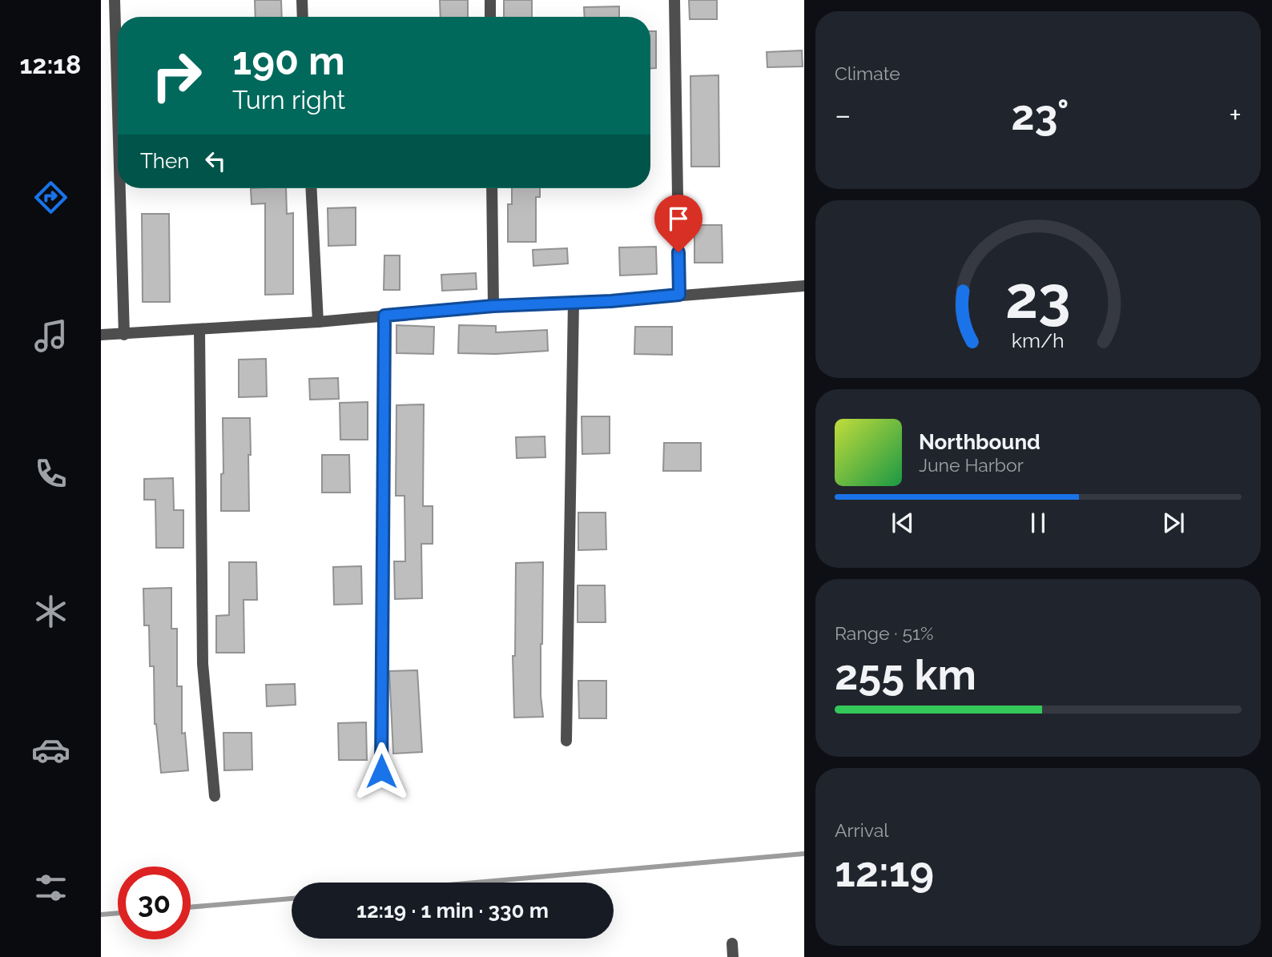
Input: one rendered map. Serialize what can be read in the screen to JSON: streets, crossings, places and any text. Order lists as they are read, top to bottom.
{
  "page": {
    "tabs": "12:18",
    "tile": [
      "Climate",
      ["Range · 51%", "255 km"],
      ["Arrival", "12:19"]
    ],
    "turn": ["190 m", "Turn right"],
    "heat": ["−", "23°", "+"],
    "then": "Then",
    "song": ["Northbound", "June Harbor"],
    "limit": "30",
    "trip": "12:19 · 1 min · 330 m",
    "gauge": ["23", "km/h"]
  }
}
